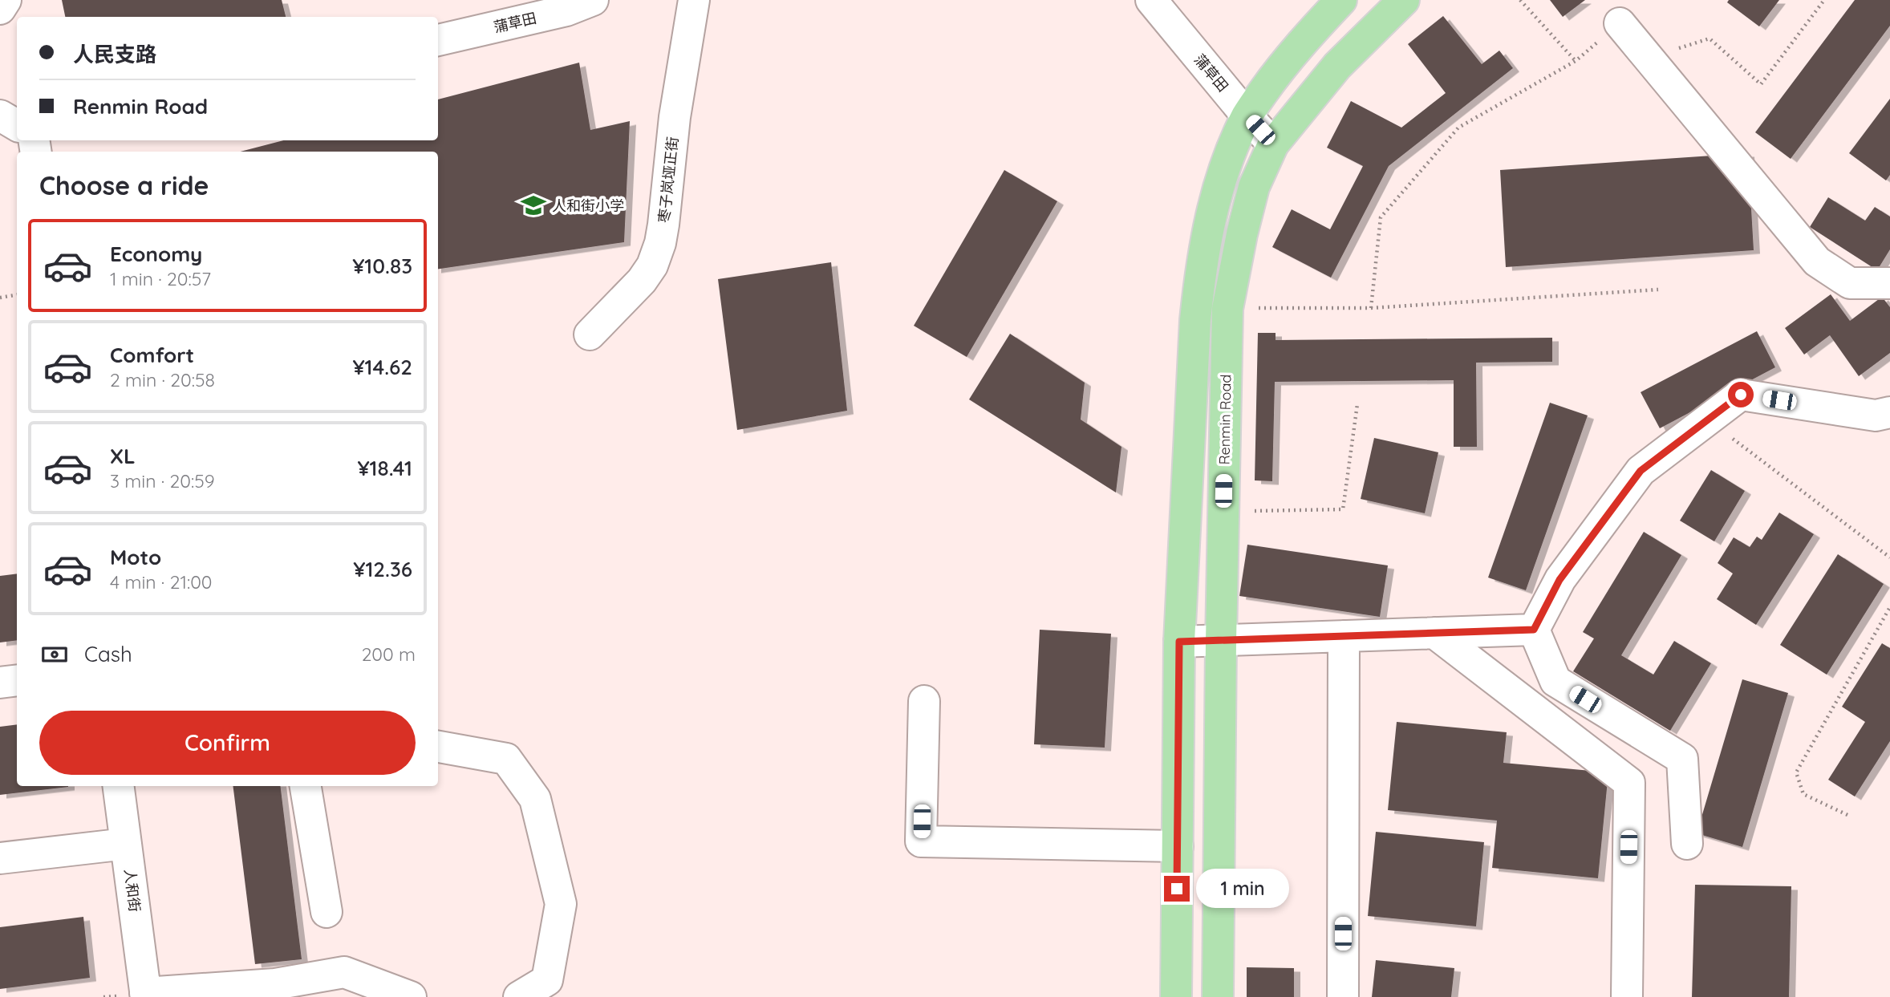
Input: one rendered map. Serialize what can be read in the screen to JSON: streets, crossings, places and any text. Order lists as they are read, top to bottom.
{
  "streets": {
    "main road": ["Renmin Road"],
    "street": ["蒲草田", "枣子岚垭正街", "人和街"]
  },
  "crossings": [
    ["蒲草田", "Renmin Road"]
  ],
  "places": {
    "school or university": ["人和街小学"]
  },
  "page": {
    "banner": ["人民支路", "Renmin Road"],
    "heading": "Choose a ride",
    "list": [
      {
        "name": "Economy",
        "note": "1 min · 20:57",
        "value": "¥10.83"
      },
      {
        "name": "Comfort",
        "note": "2 min · 20:58",
        "value": "¥14.62"
      },
      {
        "name": "XL",
        "note": "3 min · 20:59",
        "value": "¥18.41"
      },
      {
        "name": "Moto",
        "note": "4 min · 21:00",
        "value": "¥12.36"
      }
    ],
    "pay": ["Cash", "200 m"],
    "buttons": "Confirm",
    "bubble": "1 min"
  }
}
